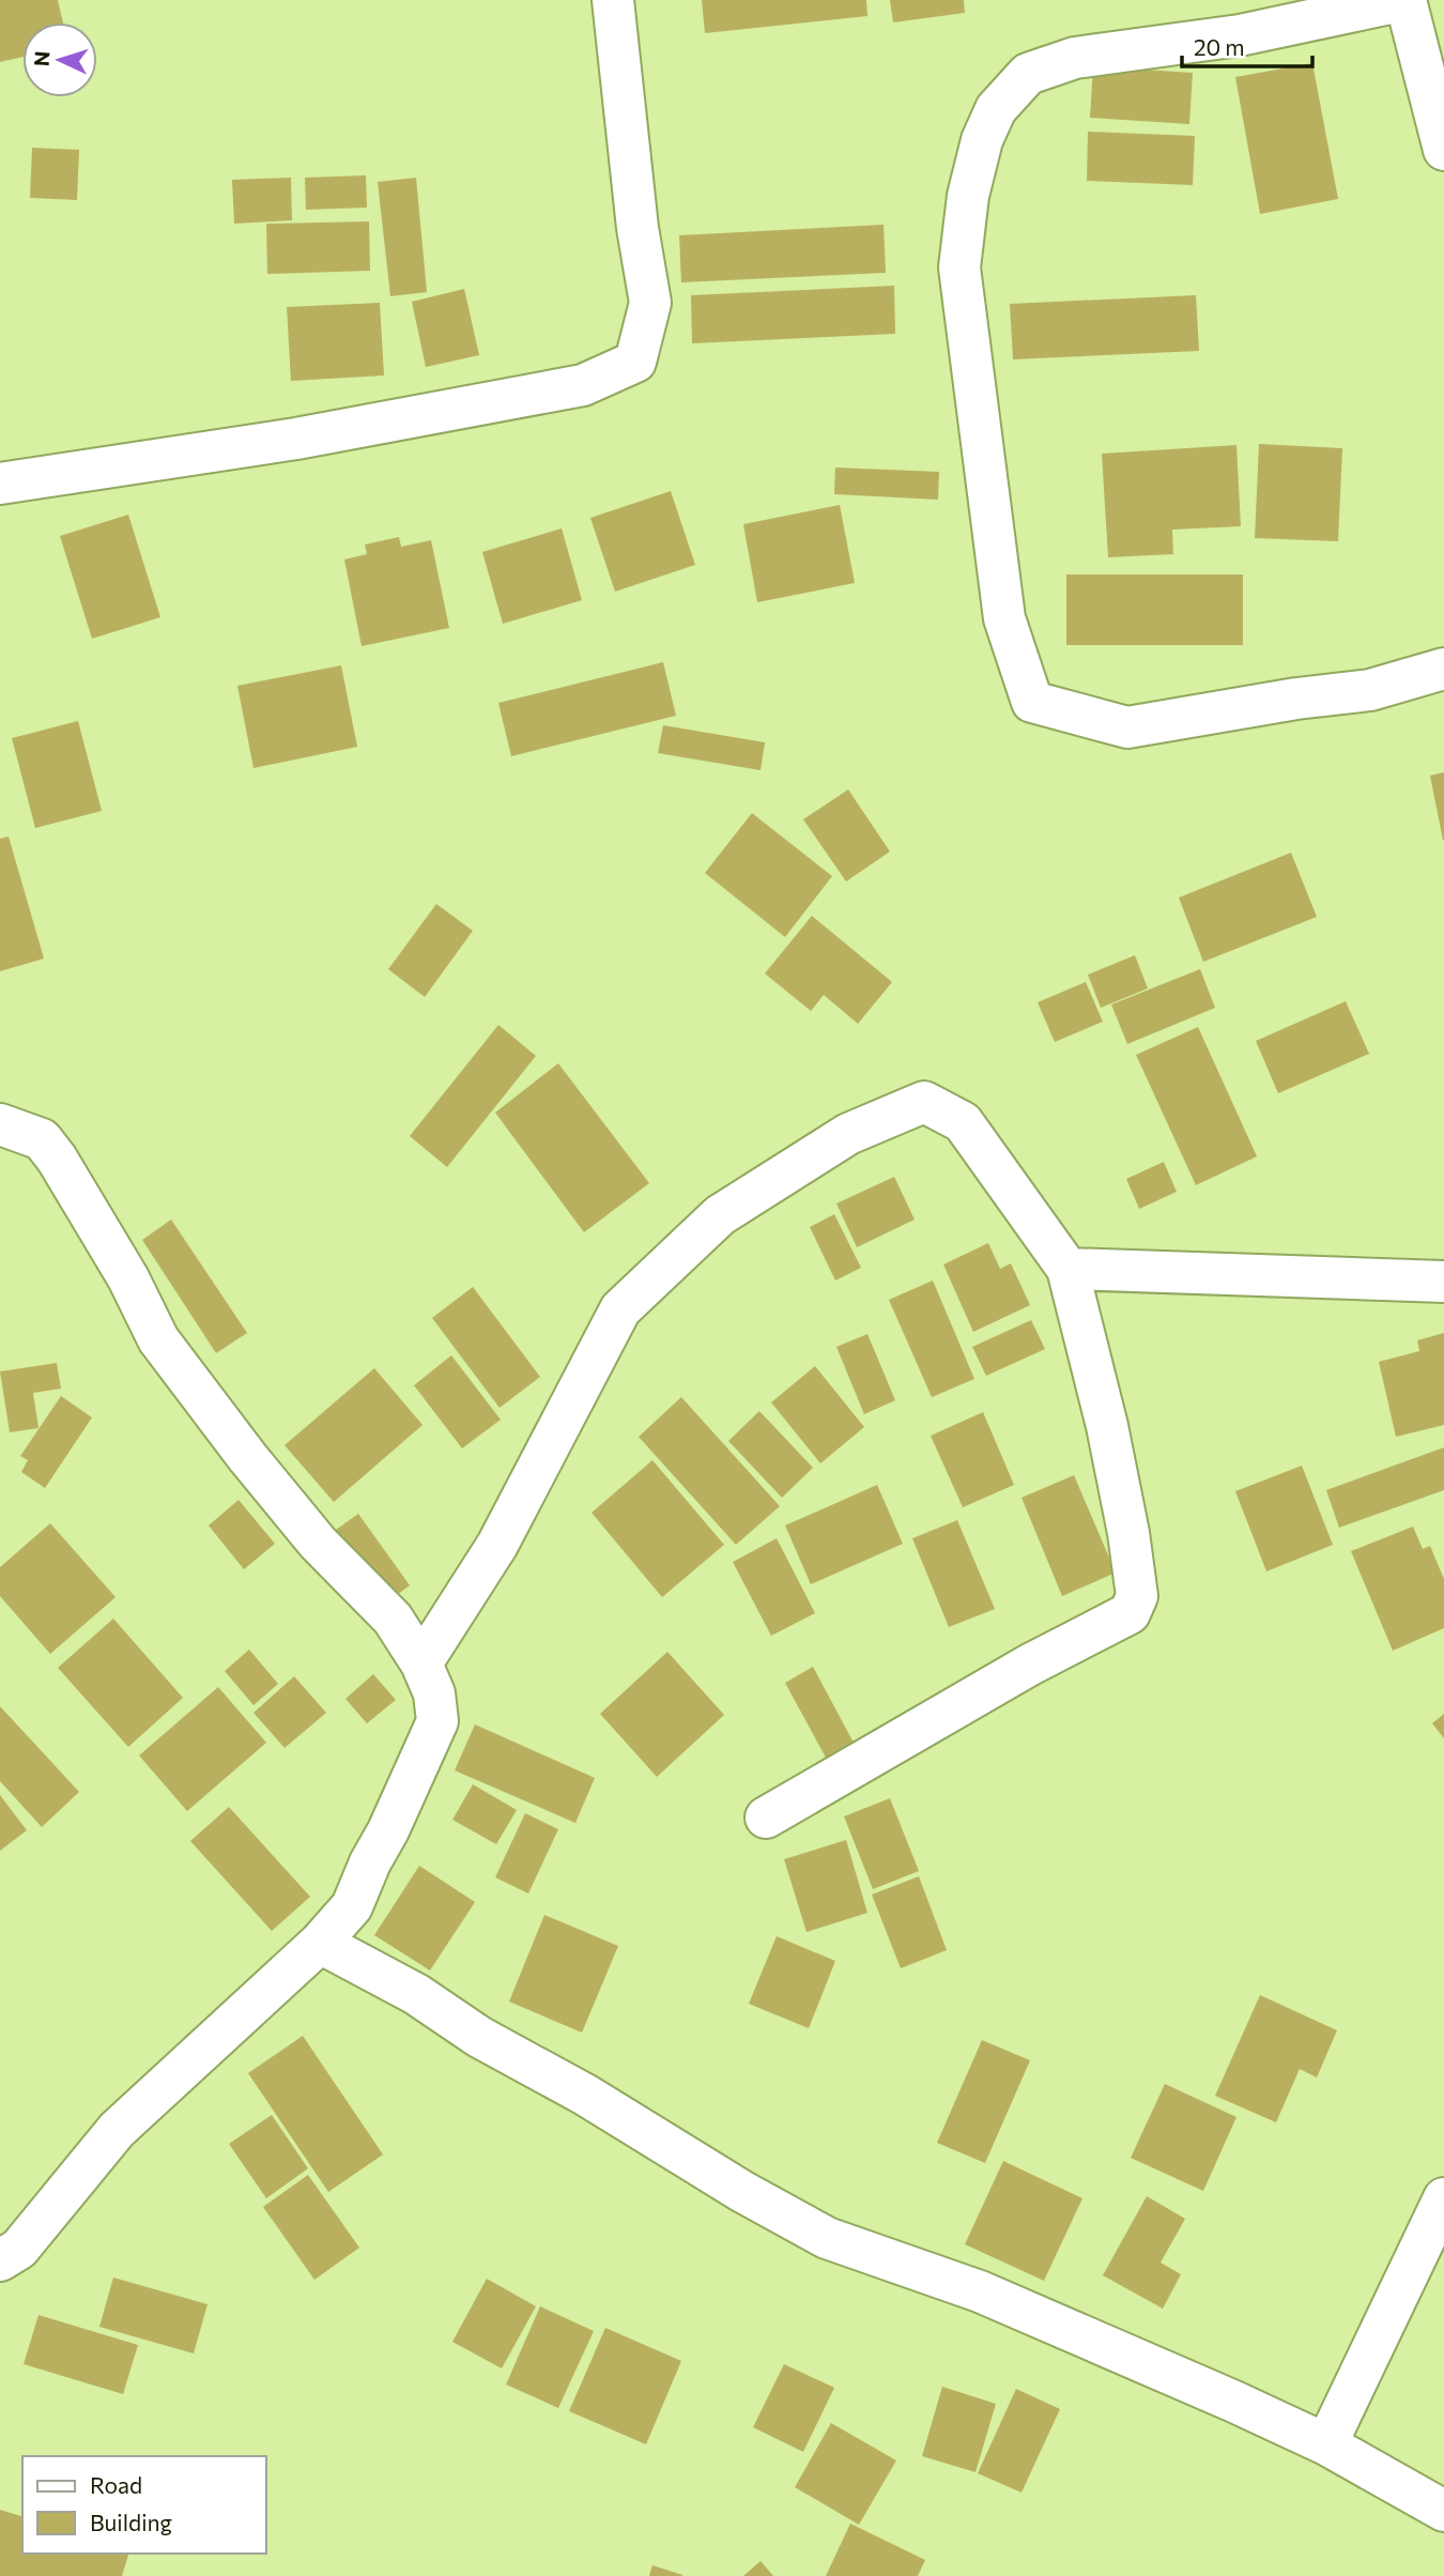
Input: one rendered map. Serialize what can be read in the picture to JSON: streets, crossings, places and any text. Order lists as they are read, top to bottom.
{
  "legend": ["Road", "Building"],
  "scale_bar": "20 m",
  "north": "left"
}
